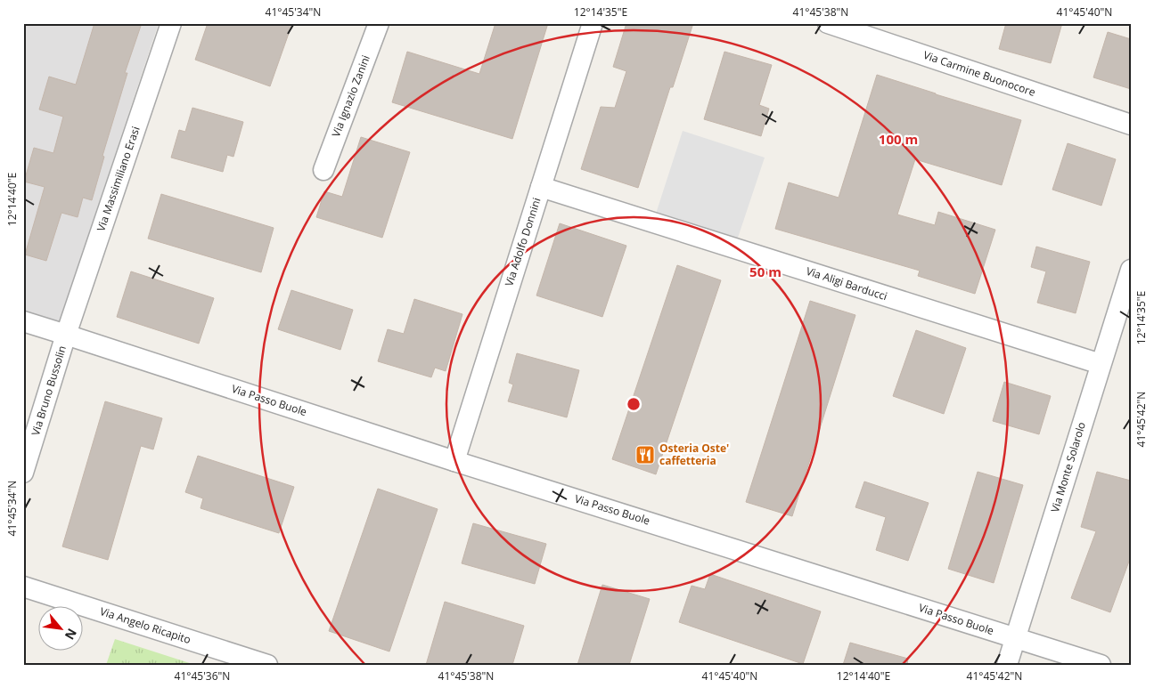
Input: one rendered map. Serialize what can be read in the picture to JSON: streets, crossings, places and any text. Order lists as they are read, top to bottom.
{
  "streets": {
    "street": [
      "Via Carmine Buonocore",
      "Via Ignazio Zanini",
      "Via Massimiliano Erasi",
      "Via Adolfo Donnini",
      "Via Aligi Barducci",
      "Via Bruno Bussolin",
      "Via Passo Buole",
      "Via Monte Solarolo",
      "Via Angelo Ricapito"
    ]
  },
  "crossings": [
    ["Via Massimiliano Erasi", "Via Bruno Bussolin"],
    ["Via Massimiliano Erasi", "Via Passo Buole"],
    ["Via Adolfo Donnini", "Via Aligi Barducci"],
    ["Via Adolfo Donnini", "Via Passo Buole"],
    ["Via Aligi Barducci", "Via Monte Solarolo"],
    ["Via Bruno Bussolin", "Via Passo Buole"],
    ["Via Passo Buole", "Via Monte Solarolo"]
  ],
  "places": {
    "restaurant": ["Osteria Oste' caffetteria"]
  },
  "north": "bottom right",
  "coordinates": [
    "41°45'34\"N",
    "12°14'35\"E",
    "41°45'38\"N",
    "41°45'40\"N",
    "12°14'40\"E",
    "41°45'42\"N",
    "41°45'36\"N"
  ],
  "rings": ["100 m", "50 m"]
}
